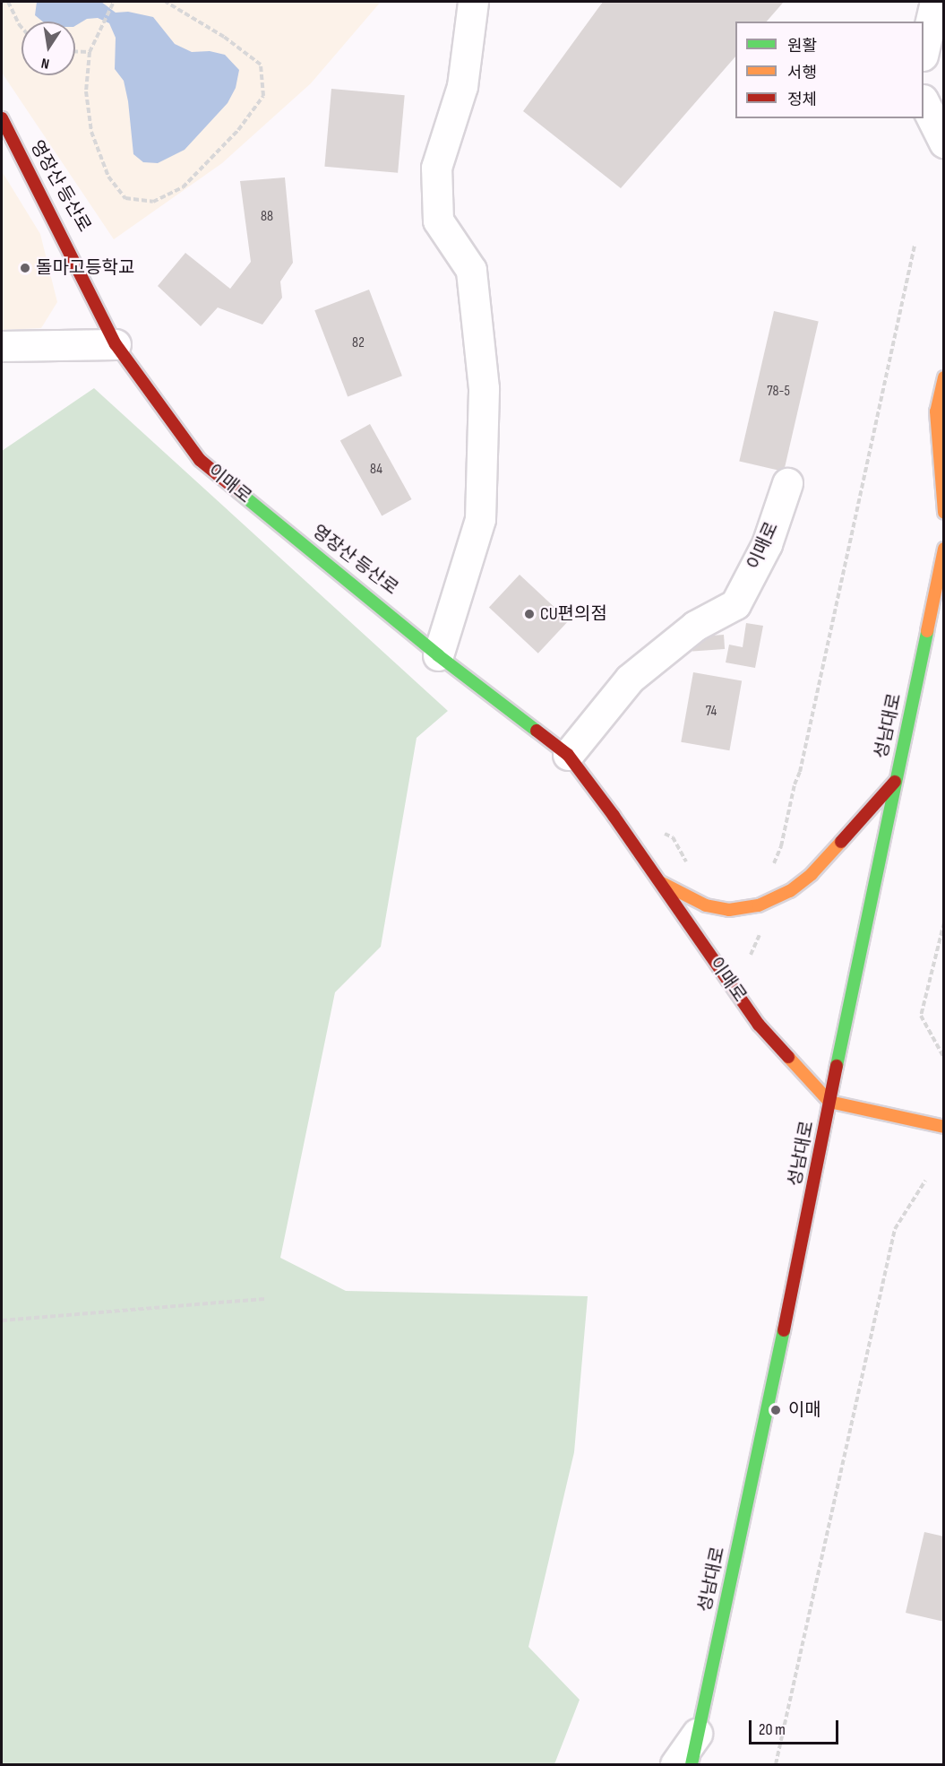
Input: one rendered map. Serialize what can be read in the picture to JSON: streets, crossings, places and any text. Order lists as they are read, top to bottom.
{
  "streets": {
    "main road": ["이매로", "성남대로"]
  },
  "crossings": [
    ["이매로", "성남대로"]
  ],
  "places": ["돌마고등학교", "CU편의점", "이매"],
  "house_numbers": [
    "88",
    "82",
    "78-5",
    "84",
    "74"
  ],
  "legend": ["원활", "서행", "정체"],
  "scale_bar": "20 m",
  "north": "bottom"
}
